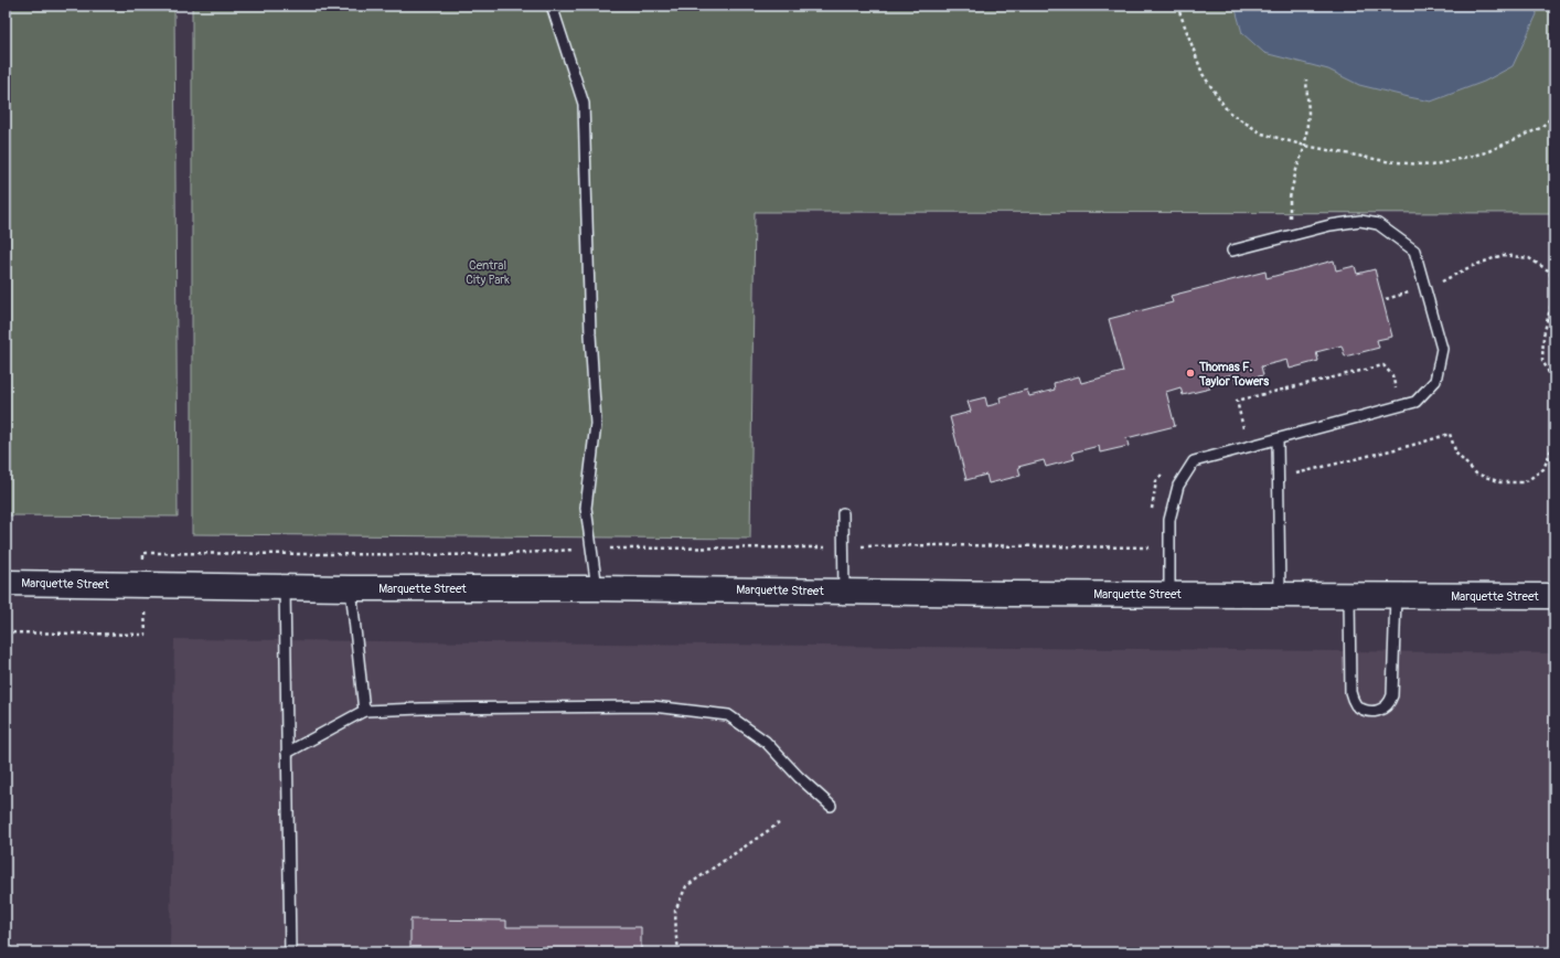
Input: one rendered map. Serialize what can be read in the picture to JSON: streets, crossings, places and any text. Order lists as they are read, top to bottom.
{
  "streets": {
    "street": ["Marquette Street"]
  },
  "parks": ["Central City Park"],
  "places": ["Thomas F. Taylor Towers"]
}
